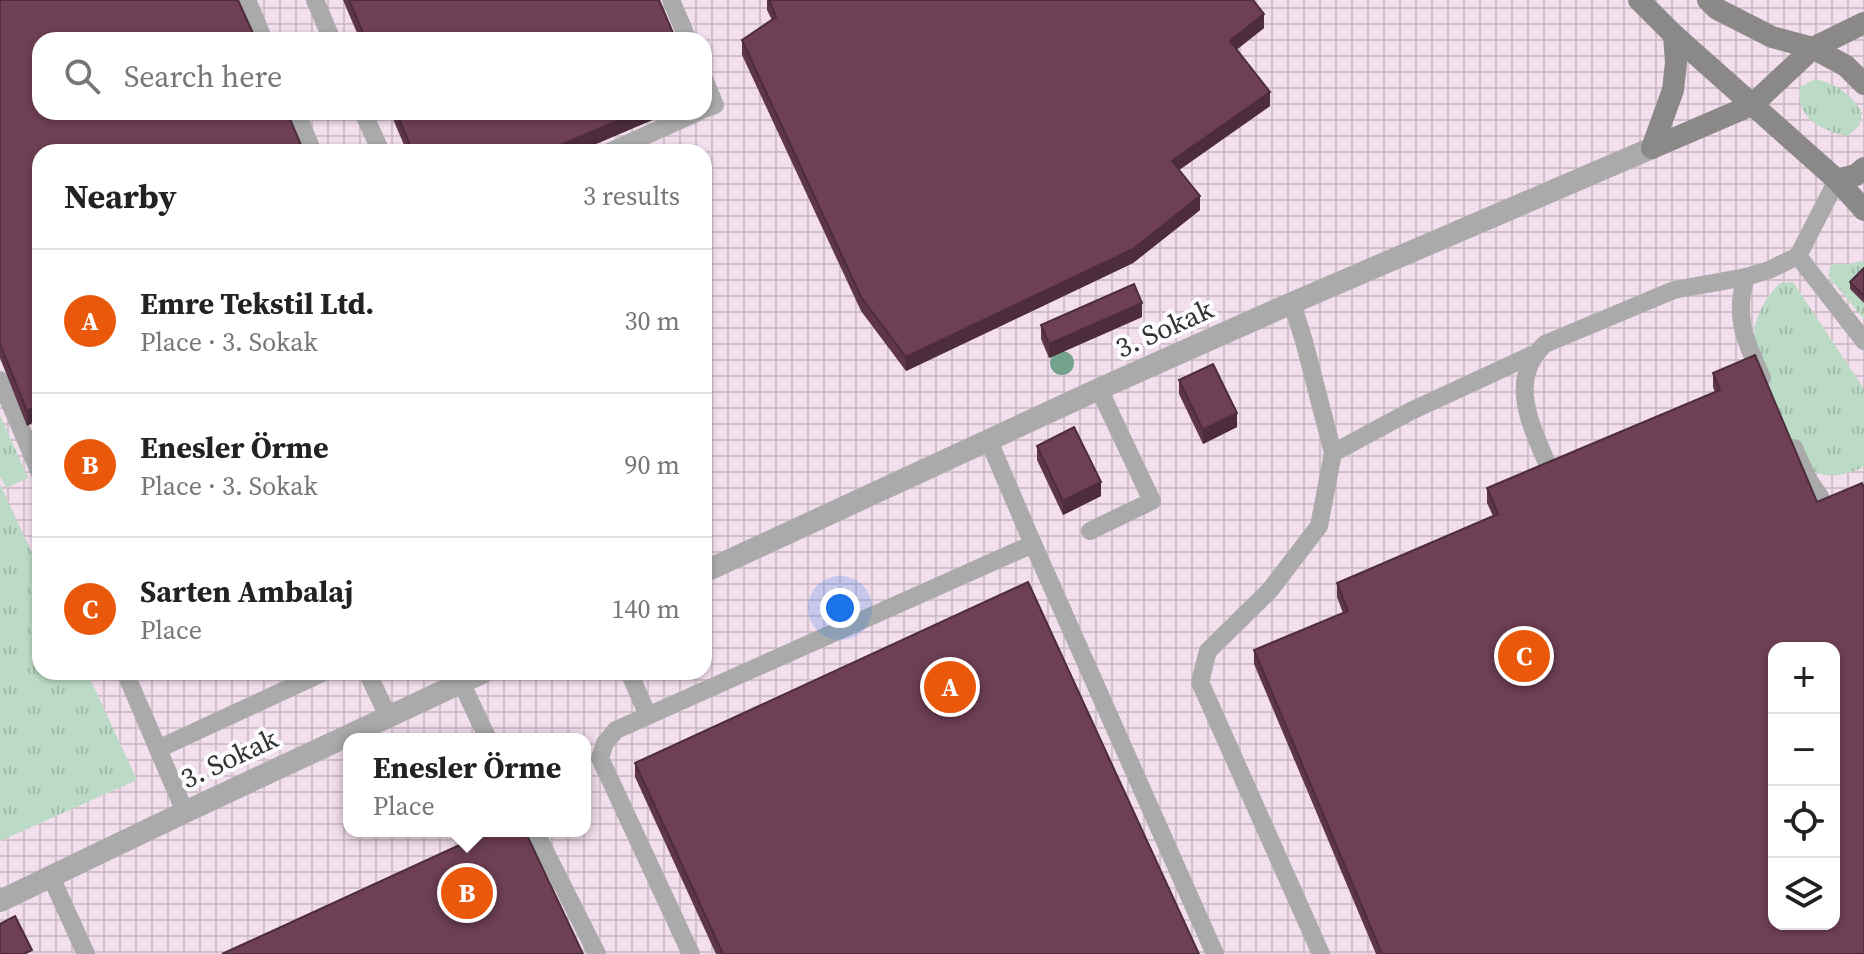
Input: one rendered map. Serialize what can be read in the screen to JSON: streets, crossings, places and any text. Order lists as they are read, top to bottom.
{
  "streets": {
    "street": ["3. Sokak"]
  },
  "page": {
    "search": "Search here",
    "heading": ["Nearby", "3 results"],
    "list": [
      {
        "mark": "A",
        "name": "Emre Tekstil Ltd.",
        "note": "Place · 3. Sokak",
        "value": "30 m"
      },
      {
        "mark": "B",
        "name": "Enesler Örme",
        "note": "Place · 3. Sokak",
        "value": "90 m"
      },
      {
        "mark": "C",
        "name": "Sarten Ambalaj",
        "note": "Place",
        "value": "140 m"
      }
    ],
    "pins": ["C", "A", "B"],
    "map_buttons": ["+", "−"],
    "popup": ["Enesler Örme", "Place"]
  }
}
